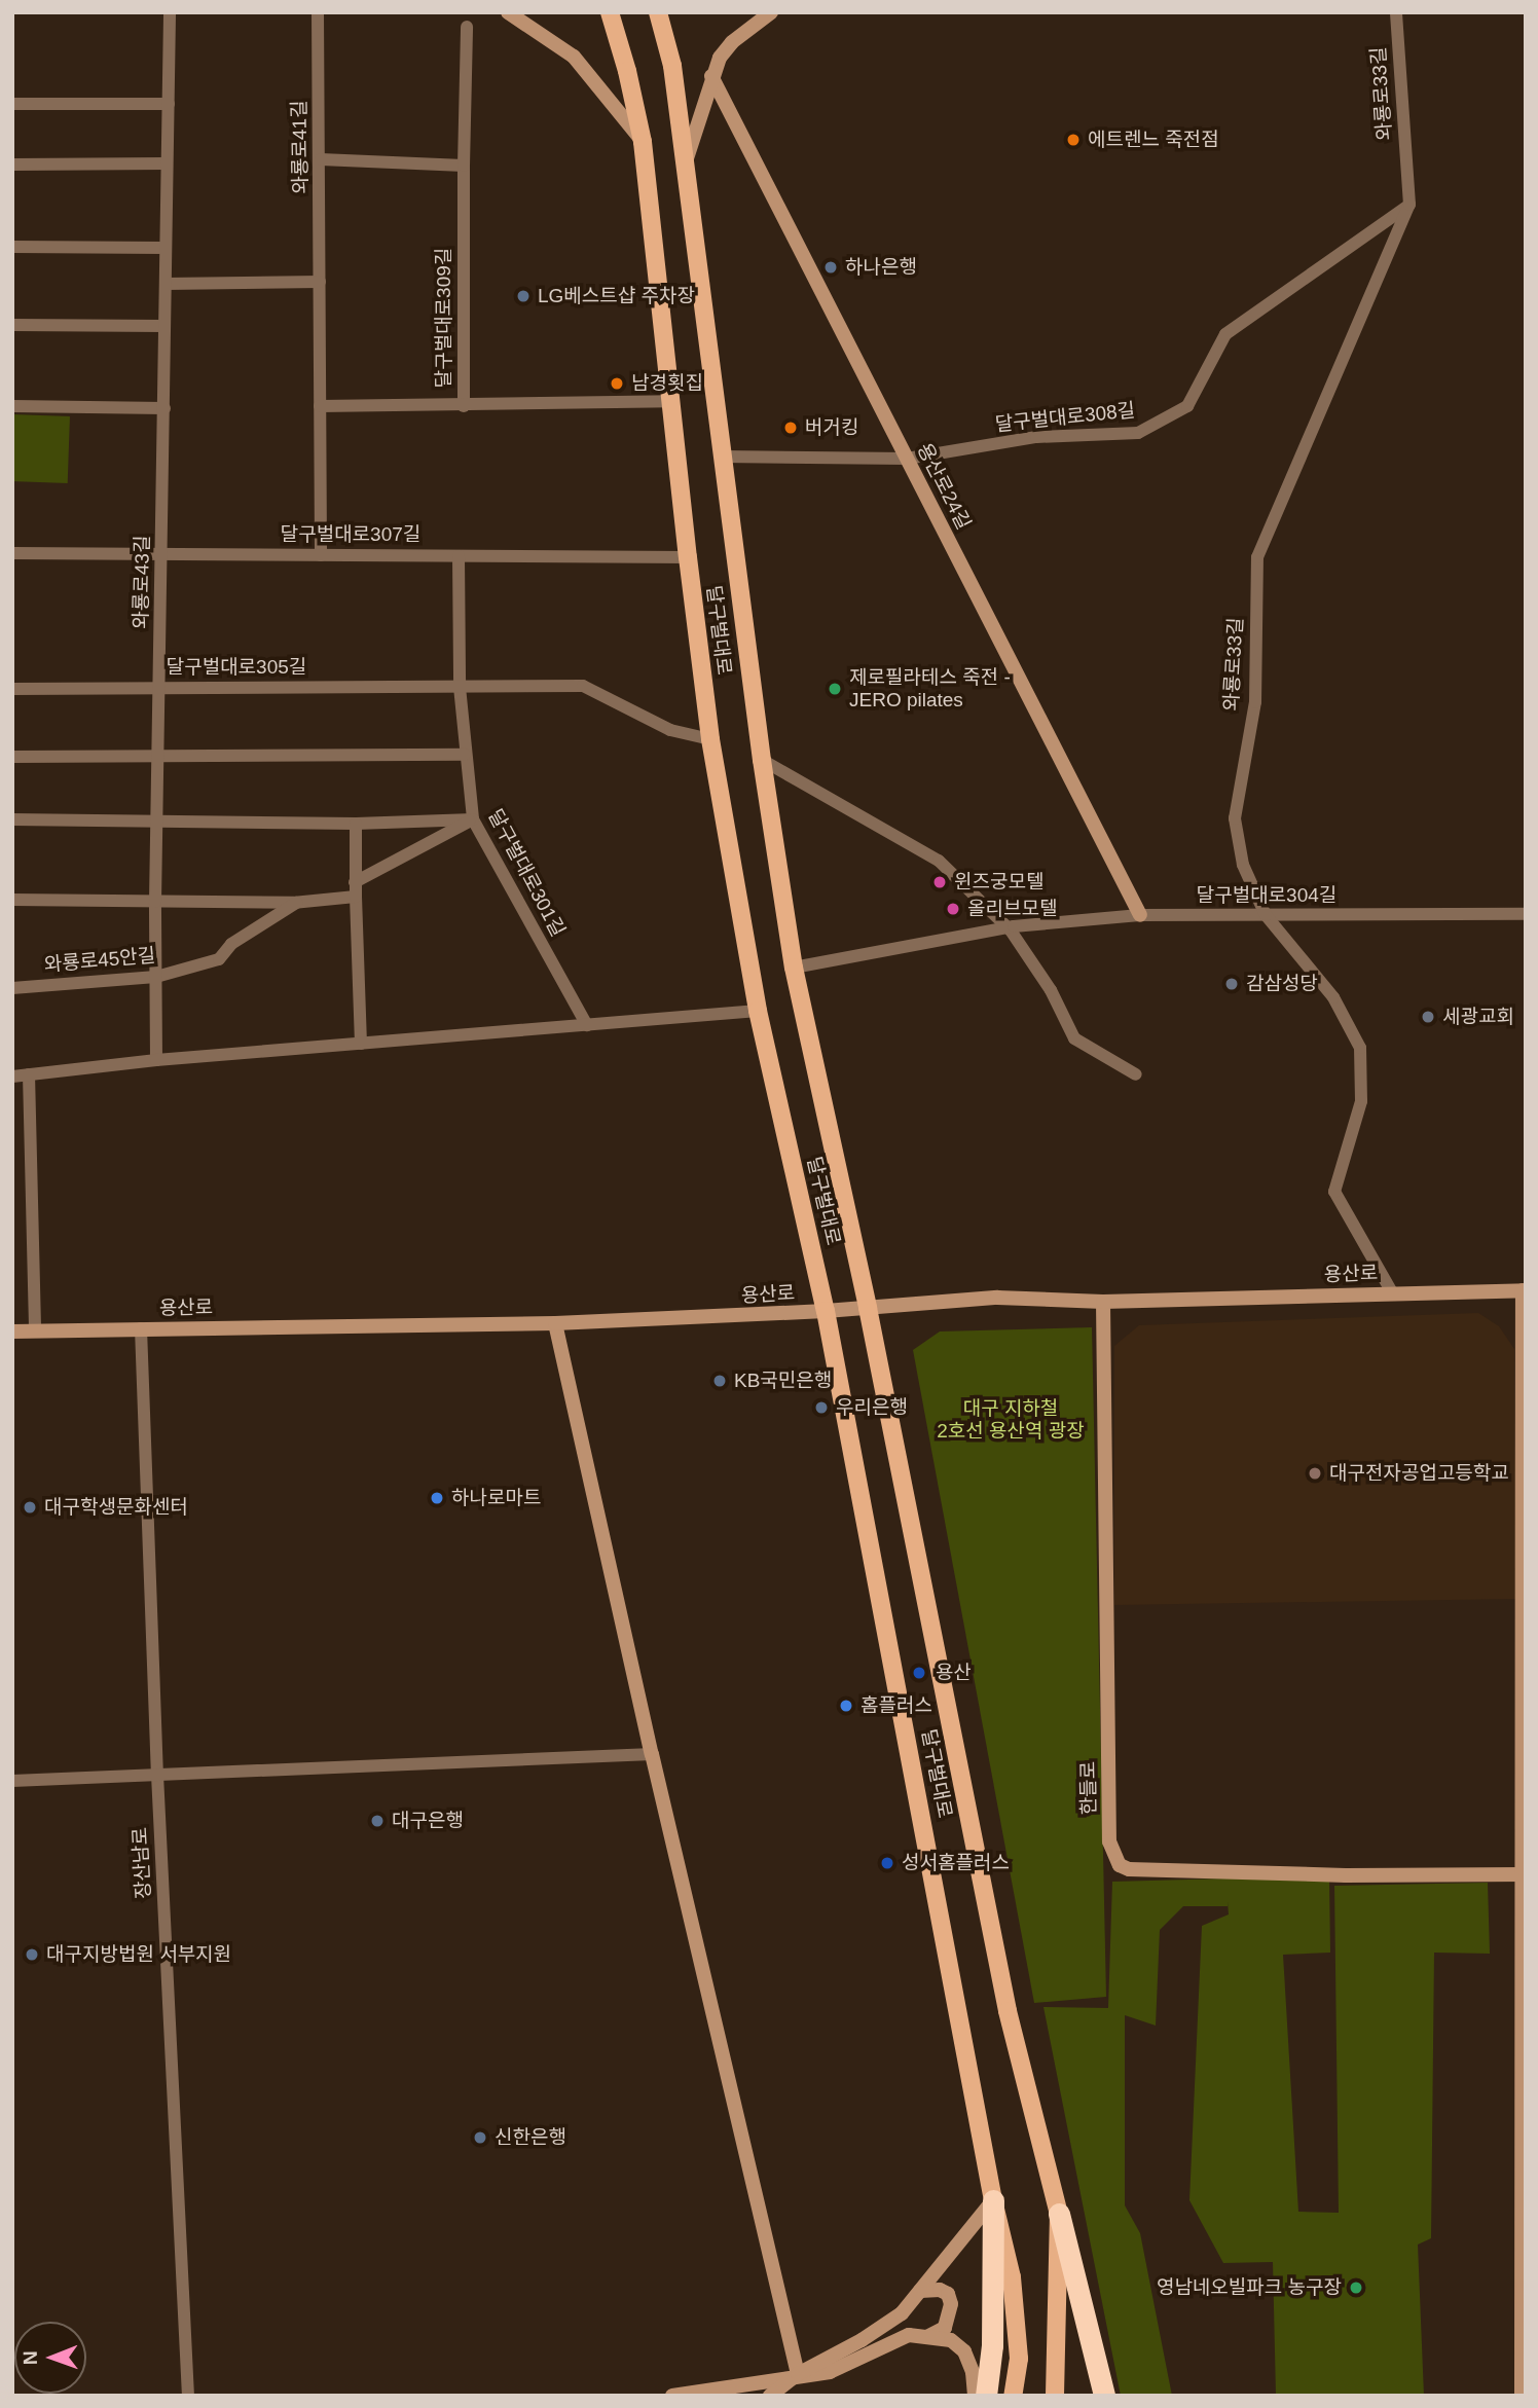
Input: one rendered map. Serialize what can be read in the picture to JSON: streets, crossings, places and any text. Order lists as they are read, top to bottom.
{
  "streets": {
    "main road": ["달구벌대로"],
    "street": [
      "와룡로33길",
      "와룡로41길",
      "달구벌대로309길",
      "달구벌대로308길",
      "용산로24길",
      "달구벌대로307길",
      "와룡로43길",
      "달구벌대로305길",
      "달구벌대로301길",
      "달구벌대로304길",
      "와룡로45안길",
      "용산로",
      "한들로",
      "장산남로"
    ]
  },
  "crossings": [
    ["와룡로33길", "달구벌대로308길"],
    ["와룡로33길", "달구벌대로304길"],
    ["와룡로33길", "용산로"],
    ["와룡로41길", "달구벌대로307길"],
    ["달구벌대로309길", "달구벌대로"],
    ["달구벌대로308길", "용산로24길"],
    ["달구벌대로308길", "달구벌대로"],
    ["용산로24길", "달구벌대로304길"],
    ["달구벌대로307길", "와룡로43길"],
    ["달구벌대로307길", "달구벌대로"],
    ["와룡로43길", "달구벌대로305길"],
    ["와룡로43길", "와룡로45안길"],
    ["달구벌대로", "달구벌대로305길"],
    ["달구벌대로", "용산로"],
    ["달구벌대로305길", "달구벌대로301길"],
    ["용산로", "한들로"],
    ["용산로", "장산남로"]
  ],
  "parks": ["대구 지하철 2호선 용산역 광장"],
  "places": [
    "에트렌느 죽전점",
    "하나은행",
    "LG베스트샵 주차장",
    "남경횟집",
    "버거킹",
    "제로필라테스 죽전 - JERO pilates",
    "윈즈궁모텔",
    "올리브모텔",
    "감삼성당",
    "세광교회",
    "KB국민은행",
    "우리은행",
    "대구전자공업고등학교",
    "하나로마트",
    "대구학생문화센터",
    "용산",
    "홈플러스",
    "대구은행",
    "성서홈플러스",
    "대구지방법원 서부지원",
    "신한은행",
    "영남네오빌파크 농구장"
  ],
  "north": "left"
}
